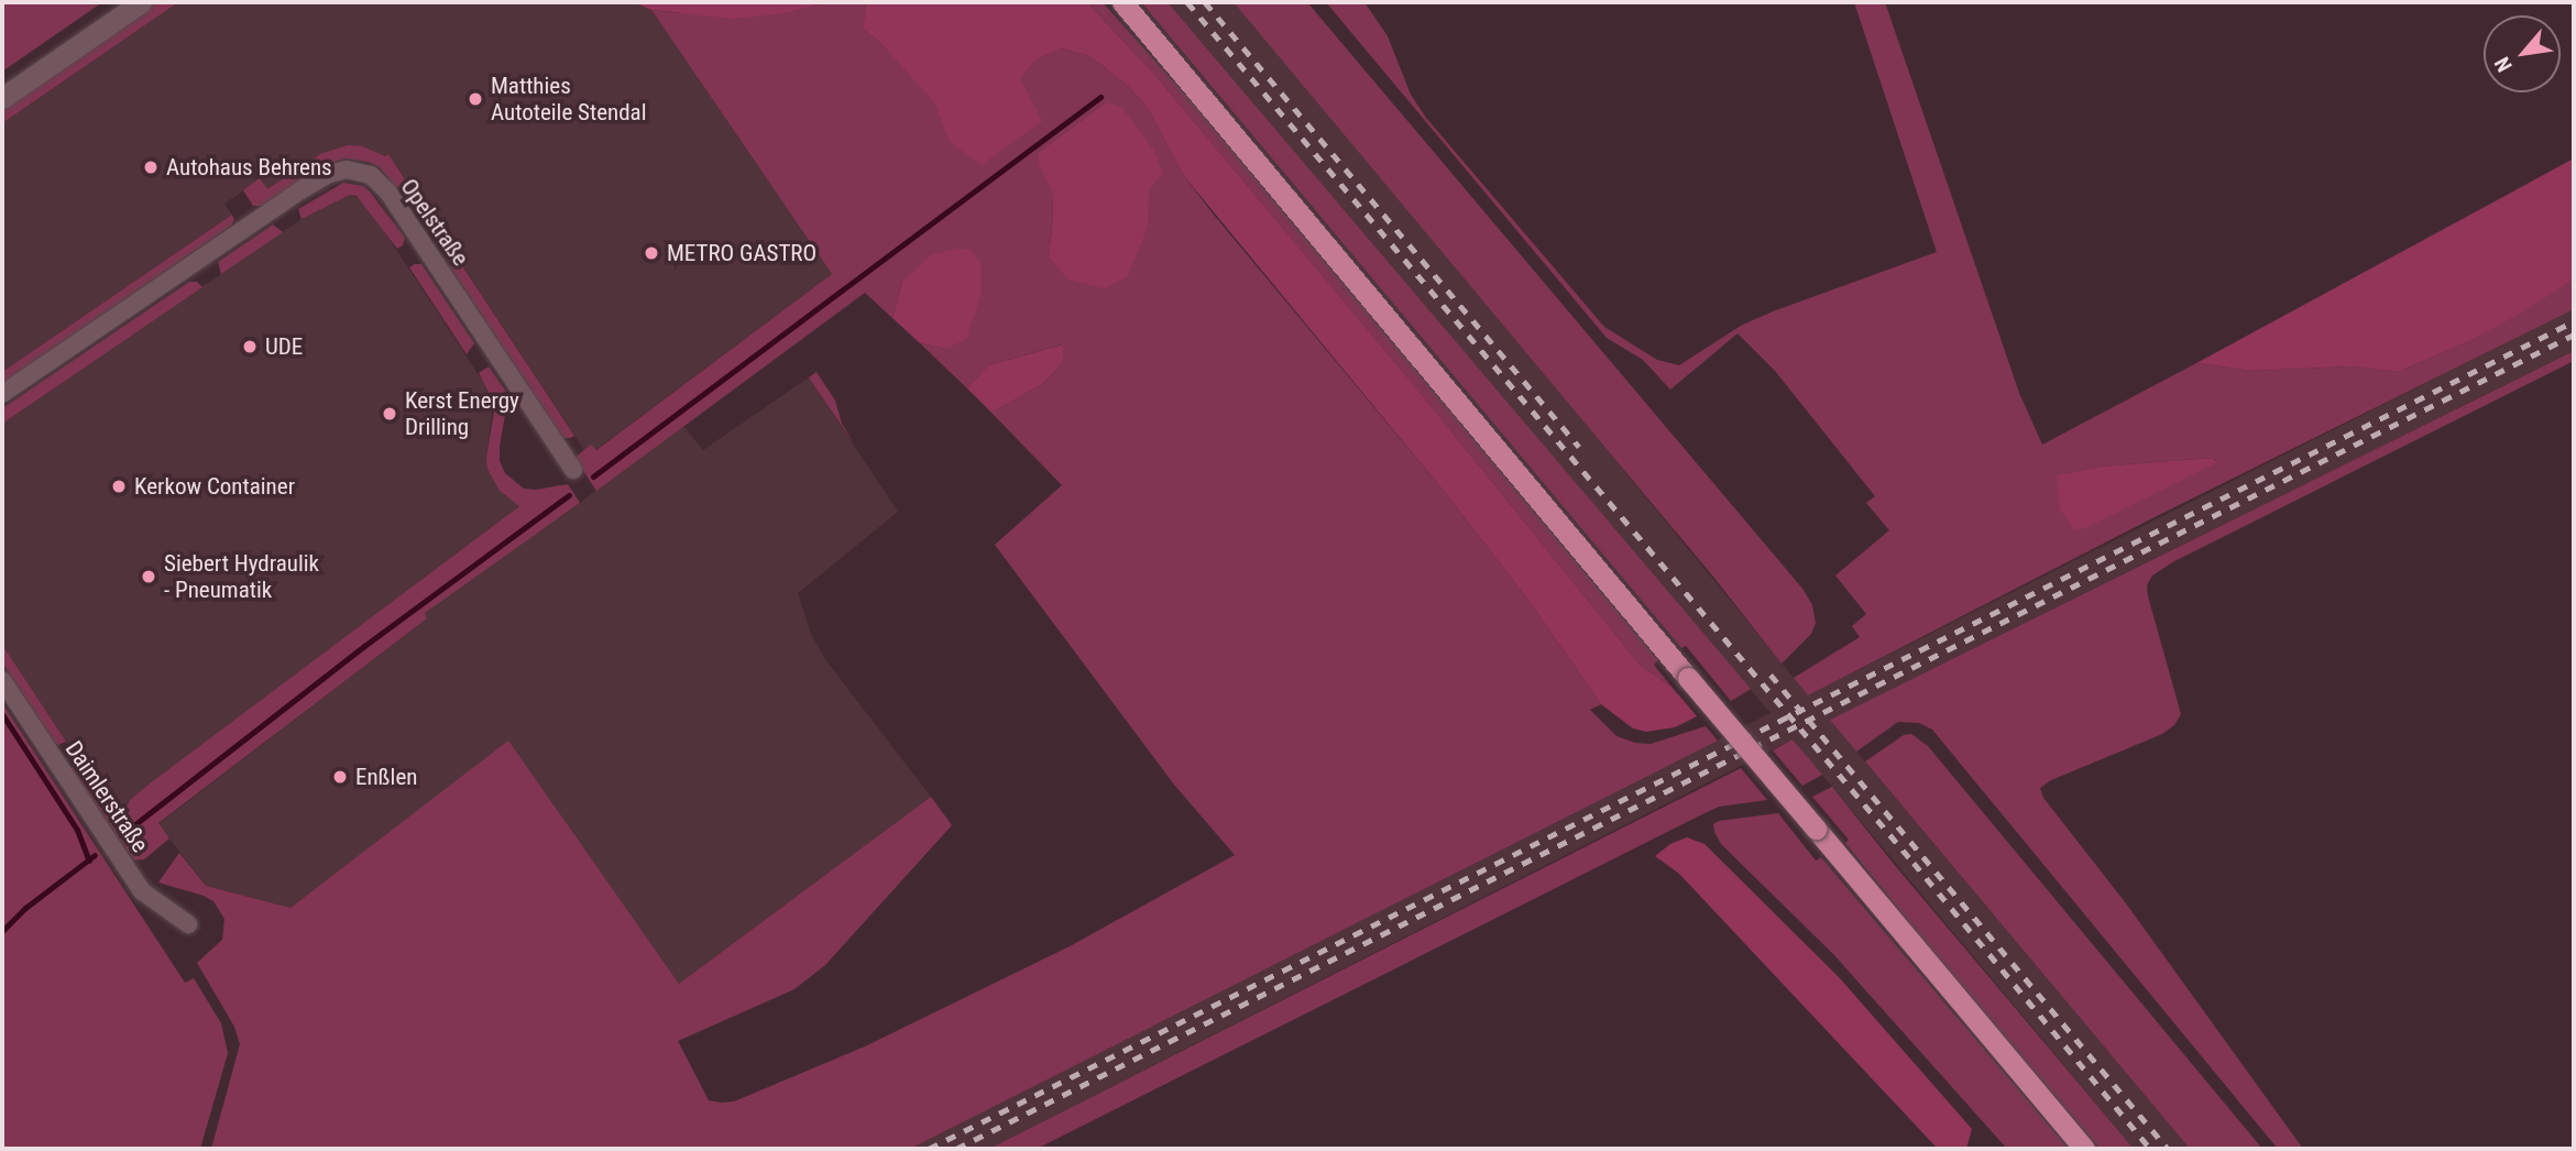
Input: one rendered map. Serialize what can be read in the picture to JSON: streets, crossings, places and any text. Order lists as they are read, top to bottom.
{
  "streets": {
    "street": ["Opelstraße", "Daimlerstraße"]
  },
  "places": [
    "Matthies Autoteile Stendal",
    "Autohaus Behrens",
    "METRO GASTRO",
    "UDE",
    "Kerst Energy Drilling",
    "Kerkow Container",
    "Siebert Hydraulik - Pneumatik",
    "Enßlen"
  ],
  "north": "bottom left"
}
